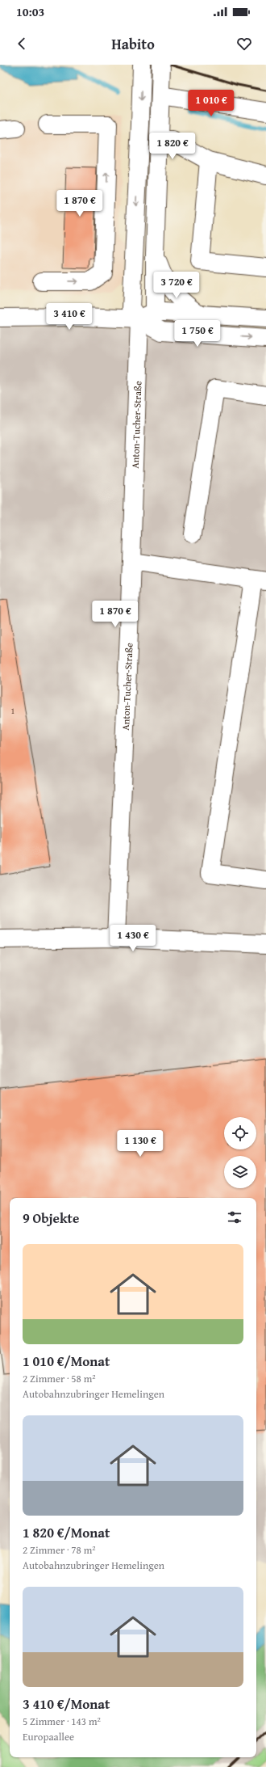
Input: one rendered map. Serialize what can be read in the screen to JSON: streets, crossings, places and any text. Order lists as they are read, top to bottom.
{
  "streets": {
    "street": ["Anton-Tucher-Straße"]
  },
  "house_numbers": ["1"],
  "page": {
    "status": "10:03",
    "header": "Habito",
    "price": [
      "1 010 €",
      "1 820 €",
      "1 870 €",
      "3 720 €",
      "3 410 €",
      "1 750 €",
      "1 870 €",
      "1 430 €",
      "1 130 €"
    ],
    "heading": "9 Objekte",
    "list": [
      {
        "name": "1 010 €/Monat",
        "note": "2 Zimmer · 58 m² · Autobahnzubringer Hemelingen"
      },
      {
        "name": "1 820 €/Monat",
        "note": "2 Zimmer · 78 m² · Autobahnzubringer Hemelingen"
      },
      {
        "name": "3 410 €/Monat",
        "note": "5 Zimmer · 143 m² · Europaallee"
      }
    ]
  }
}
